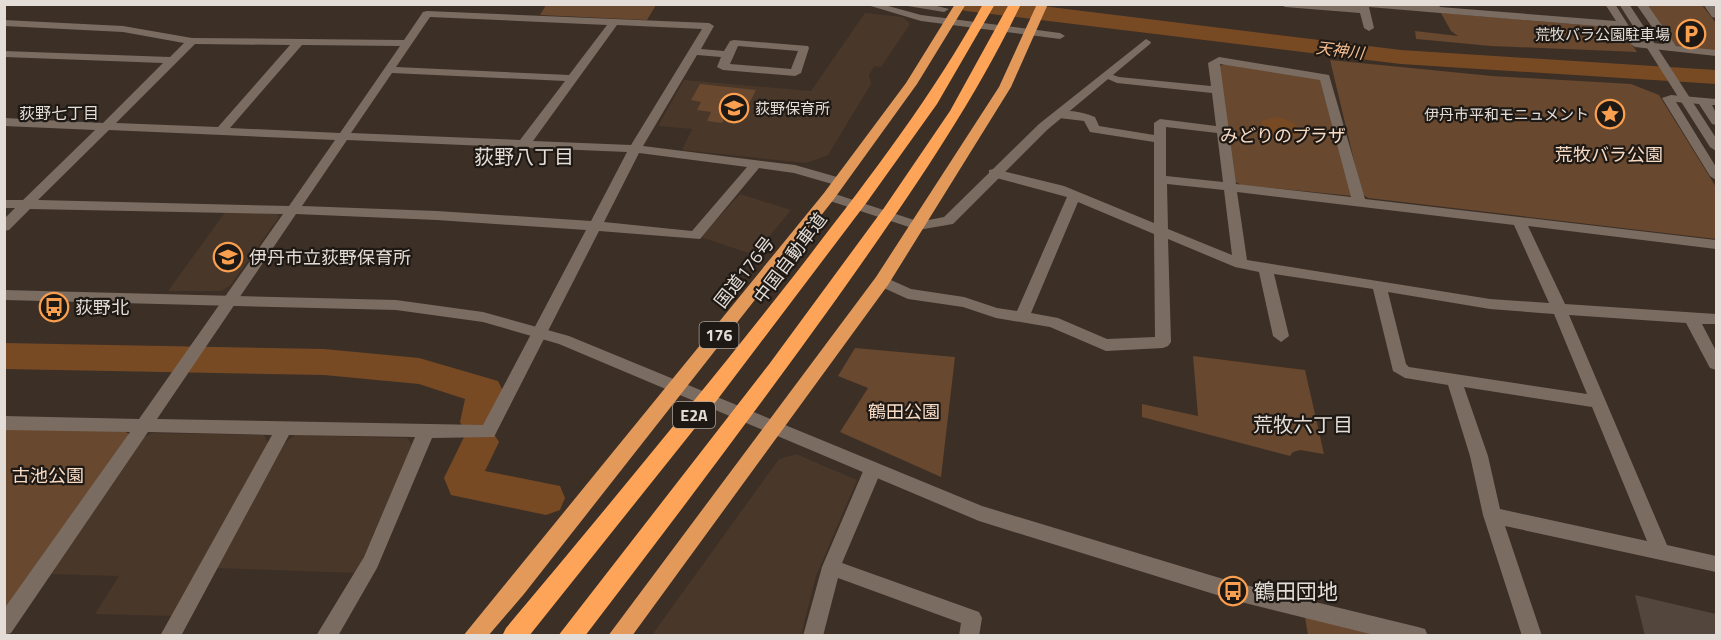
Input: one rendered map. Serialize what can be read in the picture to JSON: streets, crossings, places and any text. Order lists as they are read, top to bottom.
{
  "streets": {
    "highway": [
      "中国自動車道",
      "国道176号",
      "176",
      "E2A"
    ]
  },
  "districts": ["荻野七丁目", "荻野八丁目", "荒牧六丁目"],
  "water": ["天神川"],
  "parks": [
    "みどりのプラザ",
    "荒牧バラ公園",
    "鶴田公園",
    "古池公園"
  ],
  "places": {
    "parking": ["荒牧バラ公園駐車場"],
    "school or university": ["荻野保育所", "伊丹市立荻野保育所"],
    "place": ["伊丹市平和モニュメント"],
    "bus stop": ["荻野北", "鶴田団地"]
  }
}
